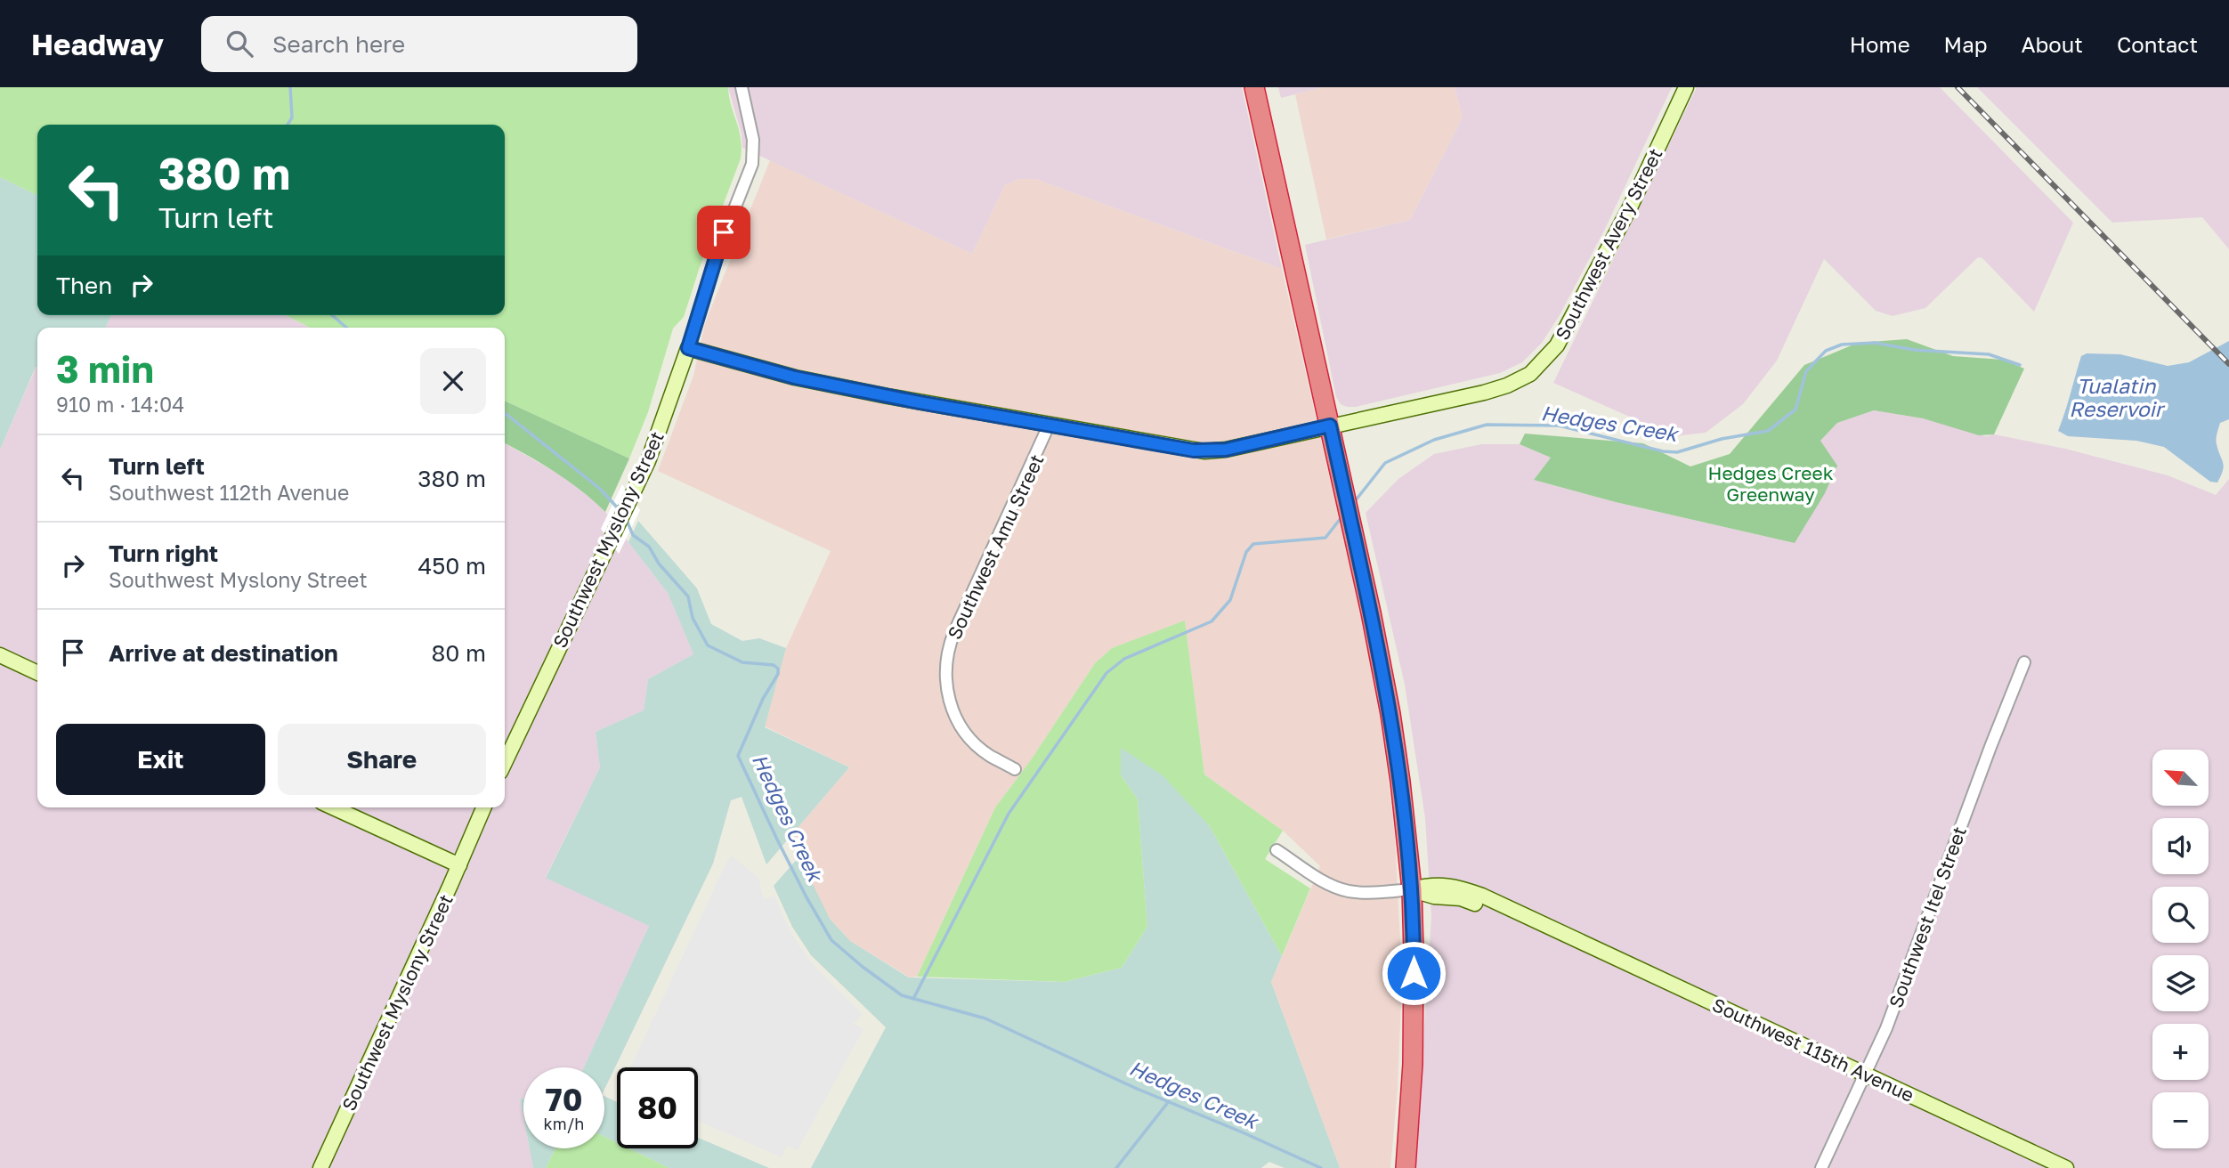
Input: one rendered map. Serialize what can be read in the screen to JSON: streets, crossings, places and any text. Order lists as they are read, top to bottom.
{
  "streets": {
    "street": [
      "Southwest Avery Street",
      "Southwest Myslony Street",
      "Southwest Amu Street",
      "Southwest Itel Street",
      "Southwest 115th Avenue"
    ]
  },
  "crossings": [
    ["Southwest Avery Street", "Southwest Myslony Street"],
    ["Southwest Avery Street", "Southwest Amu Street"],
    ["Southwest Itel Street", "Southwest 115th Avenue"]
  ],
  "water": ["Tualatin Reservoir", "Hedges Creek"],
  "parks": ["Hedges Creek Greenway"],
  "north": "top left",
  "page": {
    "header": "Headway",
    "search": "Search here",
    "nav": [
      "Home",
      "Map",
      "About",
      "Contact"
    ],
    "turn": ["380 m", "Turn left"],
    "then": "Then",
    "heading": ["3 min", "910 m · 14:04"],
    "list": [
      {
        "name": "Turn left",
        "note": "Southwest 112th Avenue",
        "value": "380 m"
      },
      {
        "name": "Turn right",
        "note": "Southwest Myslony Street",
        "value": "450 m"
      },
      {
        "name": "Arrive at destination",
        "value": "80 m"
      }
    ],
    "buttons": ["Exit", "Share"],
    "map_buttons": ["+", "−"],
    "speed": "70 km/h",
    "limit": "80"
  }
}
